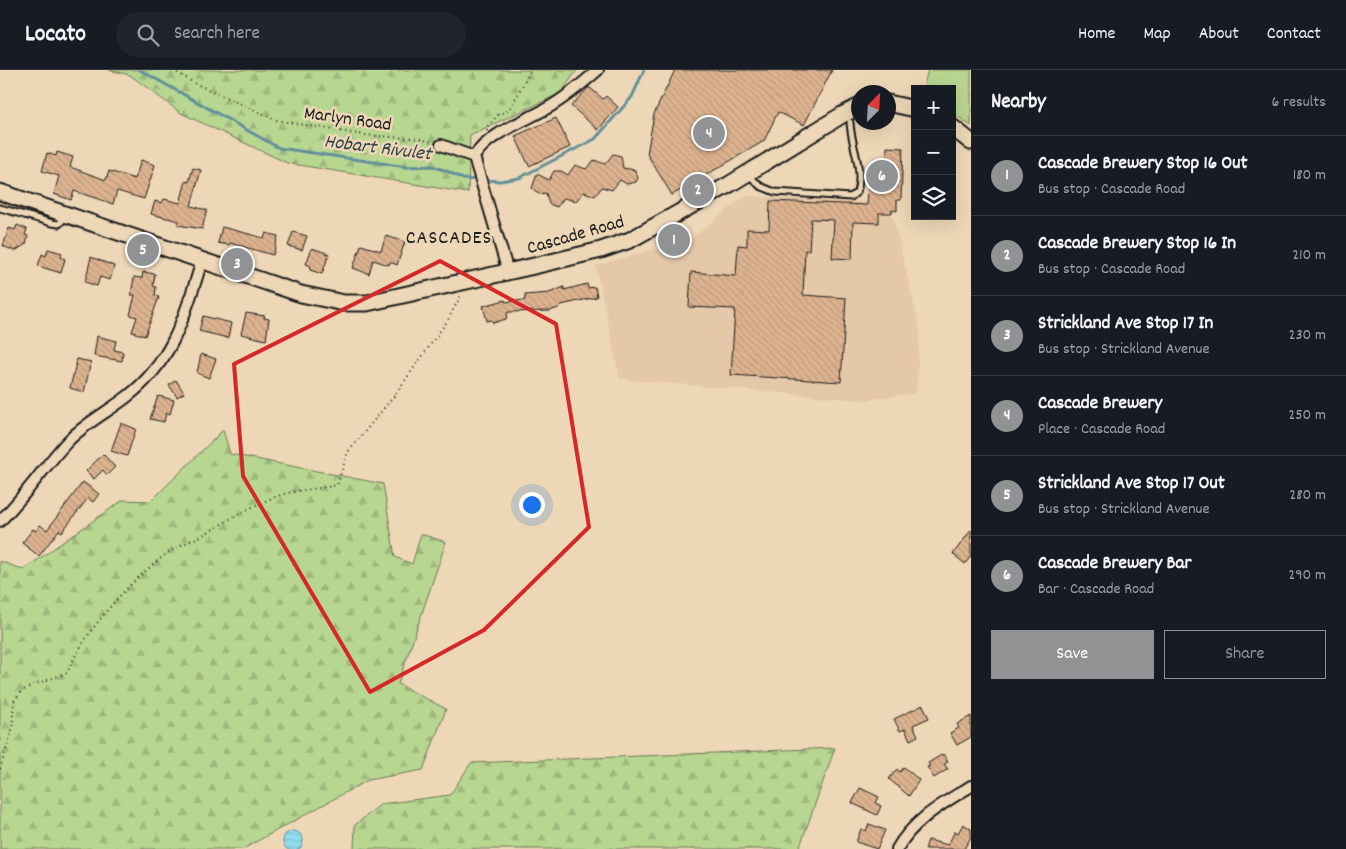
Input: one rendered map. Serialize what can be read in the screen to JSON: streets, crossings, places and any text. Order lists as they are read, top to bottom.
{
  "streets": {
    "street": ["Cascade Road"],
    "path": ["Marlyn Road"]
  },
  "districts": ["CASCADES"],
  "water": ["Hobart Rivulet"],
  "north": "top right",
  "page": {
    "header": "Locato",
    "search": "Search here",
    "nav": [
      "Home",
      "Map",
      "About",
      "Contact"
    ],
    "heading": ["Nearby", "6 results"],
    "map_buttons": ["+", "−"],
    "pins": [
      "4",
      "6",
      "2",
      "1",
      "5",
      "3"
    ],
    "list": [
      {
        "mark": "1",
        "name": "Cascade Brewery Stop 16 Out",
        "note": "Bus stop · Cascade Road",
        "value": "180 m"
      },
      {
        "mark": "2",
        "name": "Cascade Brewery Stop 16 In",
        "note": "Bus stop · Cascade Road",
        "value": "210 m"
      },
      {
        "mark": "3",
        "name": "Strickland Ave Stop 17 In",
        "note": "Bus stop · Strickland Avenue",
        "value": "230 m"
      },
      {
        "mark": "4",
        "name": "Cascade Brewery",
        "note": "Place · Cascade Road",
        "value": "250 m"
      },
      {
        "mark": "5",
        "name": "Strickland Ave Stop 17 Out",
        "note": "Bus stop · Strickland Avenue",
        "value": "280 m"
      },
      {
        "mark": "6",
        "name": "Cascade Brewery Bar",
        "note": "Bar · Cascade Road",
        "value": "290 m"
      }
    ],
    "buttons": ["Save", "Share"]
  }
}
